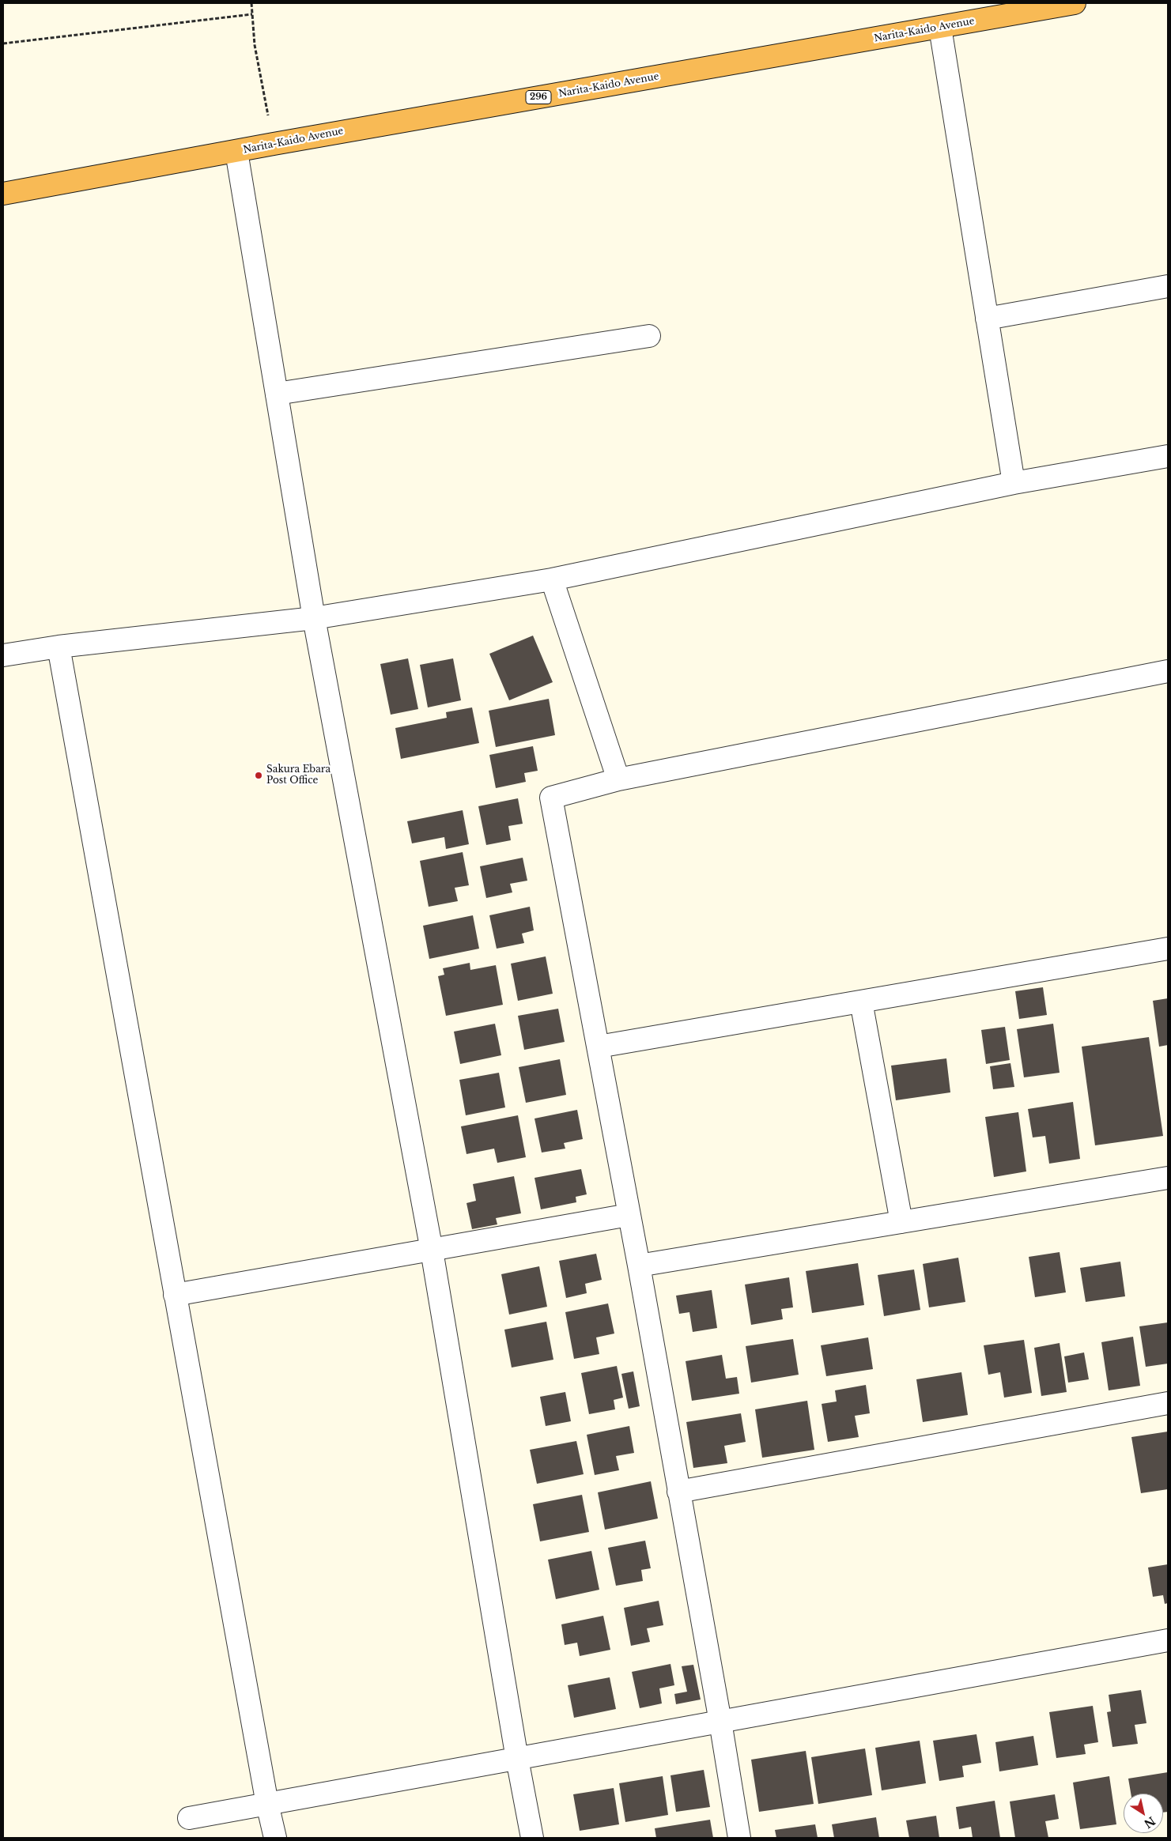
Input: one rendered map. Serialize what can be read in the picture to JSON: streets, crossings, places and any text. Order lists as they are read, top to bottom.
{
  "streets": {
    "highway": ["Narita-Kaido Avenue", "296"]
  },
  "places": ["Sakura Ebara Post Office"],
  "north": "bottom right"
}
